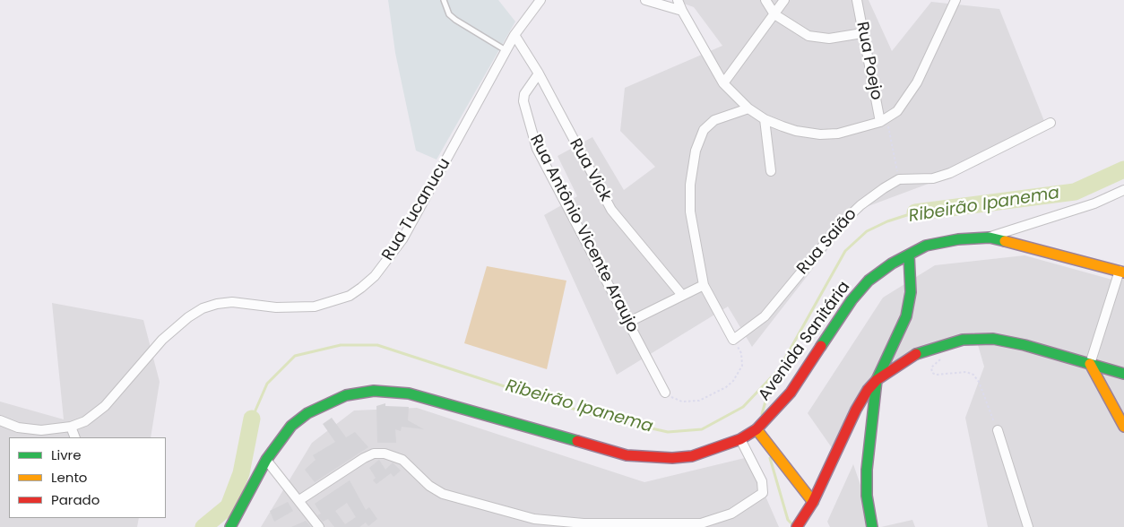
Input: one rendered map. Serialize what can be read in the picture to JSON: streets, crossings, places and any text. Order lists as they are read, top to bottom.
{
  "streets": {
    "street": [
      "Rua Poejo",
      "Rua Vick",
      "Rua Tucanucu",
      "Rua Antônio Vicente Araujo",
      "Rua Saião",
      "Avenida Sanitária"
    ]
  },
  "crossings": [
    ["Rua Vick", "Rua Tucanucu"],
    ["Rua Vick", "Rua Antônio Vicente Araujo"],
    ["Rua Vick", "Rua Saião"],
    ["Rua Antônio Vicente Araujo", "Rua Saião"]
  ],
  "water": ["Ribeirão Ipanema"],
  "legend": ["Livre", "Lento", "Parado"]
}
